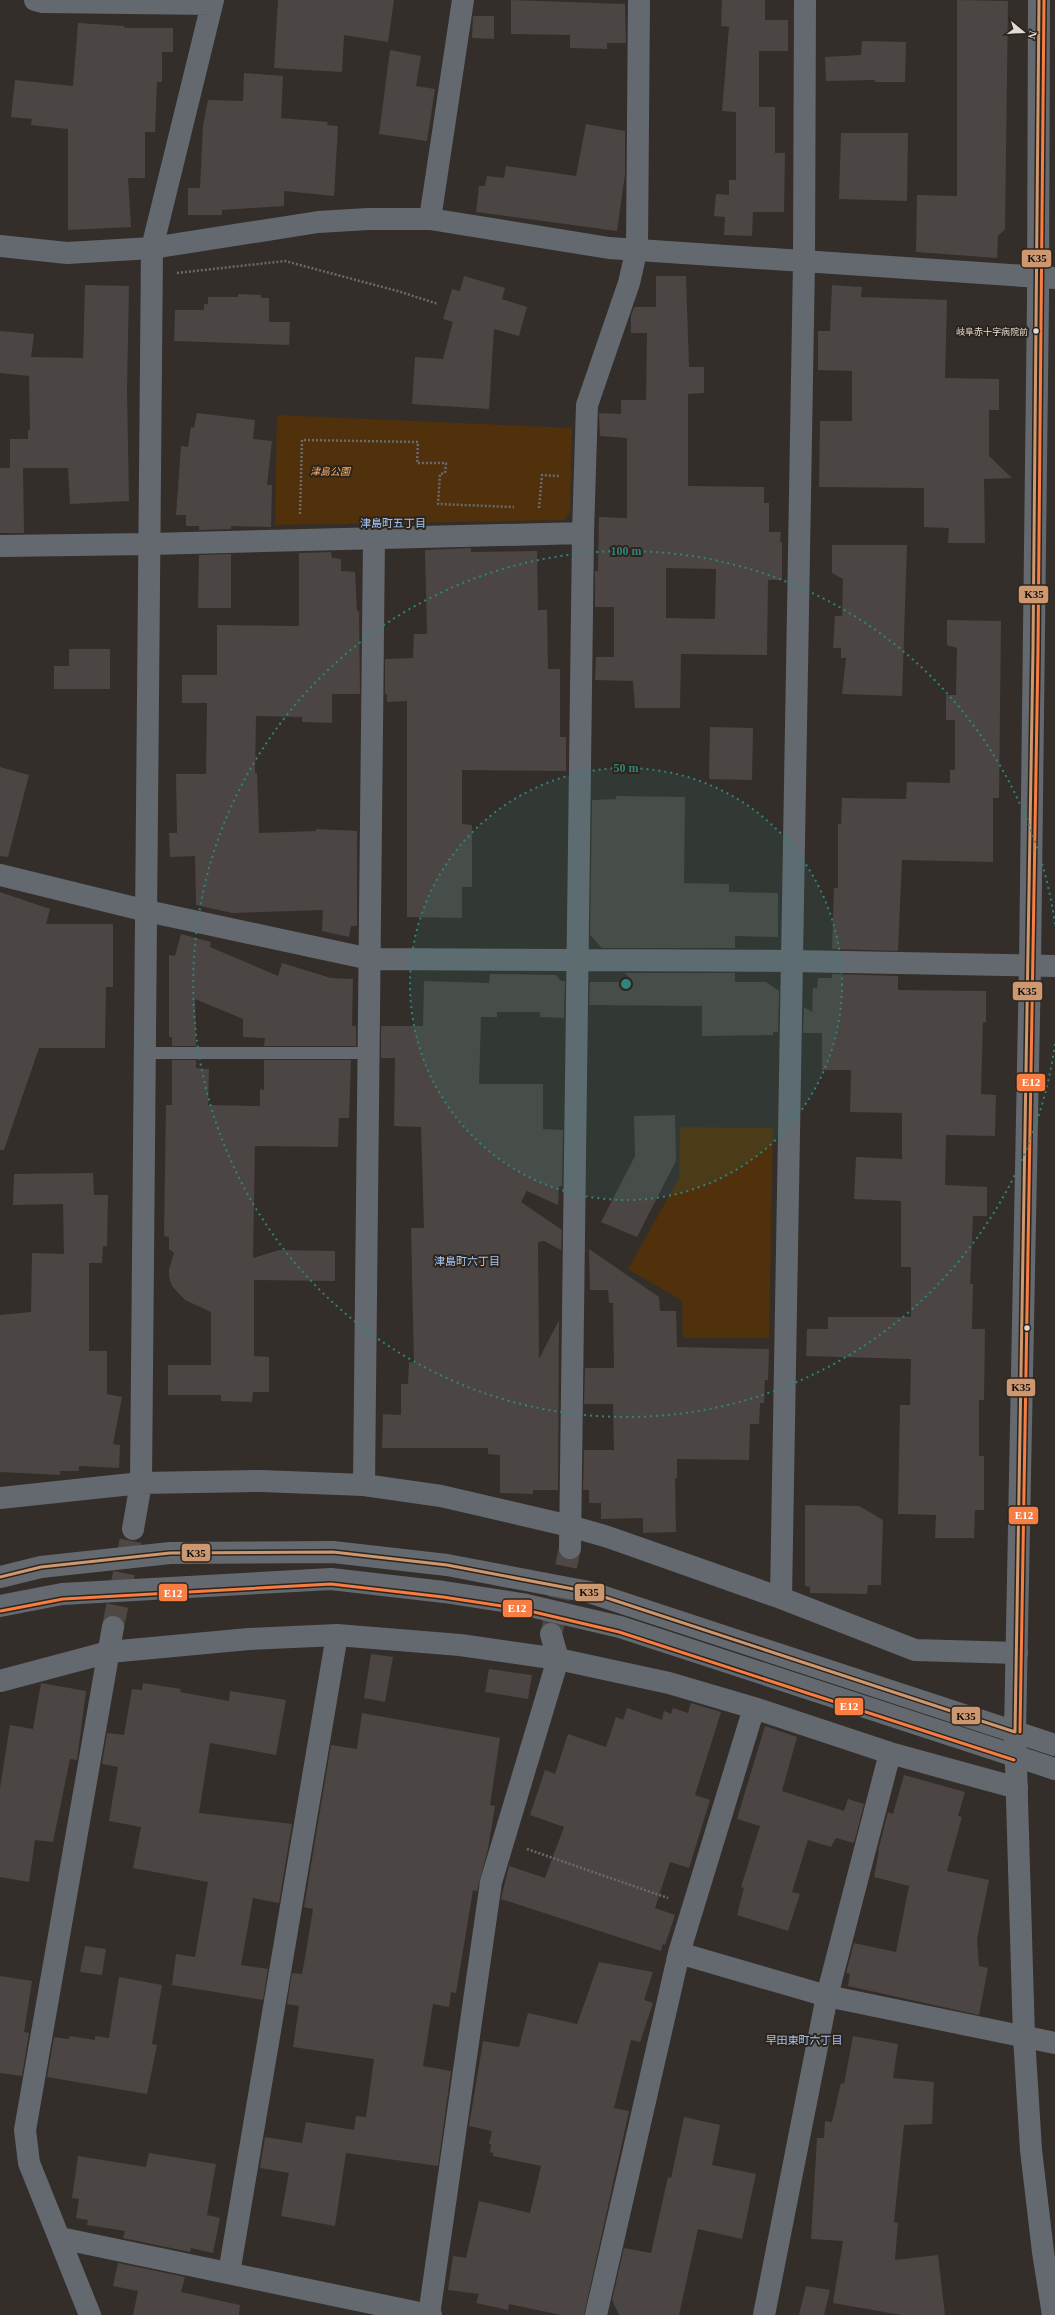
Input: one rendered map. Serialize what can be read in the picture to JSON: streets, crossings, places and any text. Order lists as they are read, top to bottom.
{
  "districts": ["津島町五丁目", "津島町六丁目", "早田東町六丁目"],
  "parks": ["津島公園"],
  "places": ["岐阜赤十字病院前"],
  "lines": ["transit line K35", "transit line E12"],
  "north": "right",
  "rings": ["100 m", "50 m"]
}
